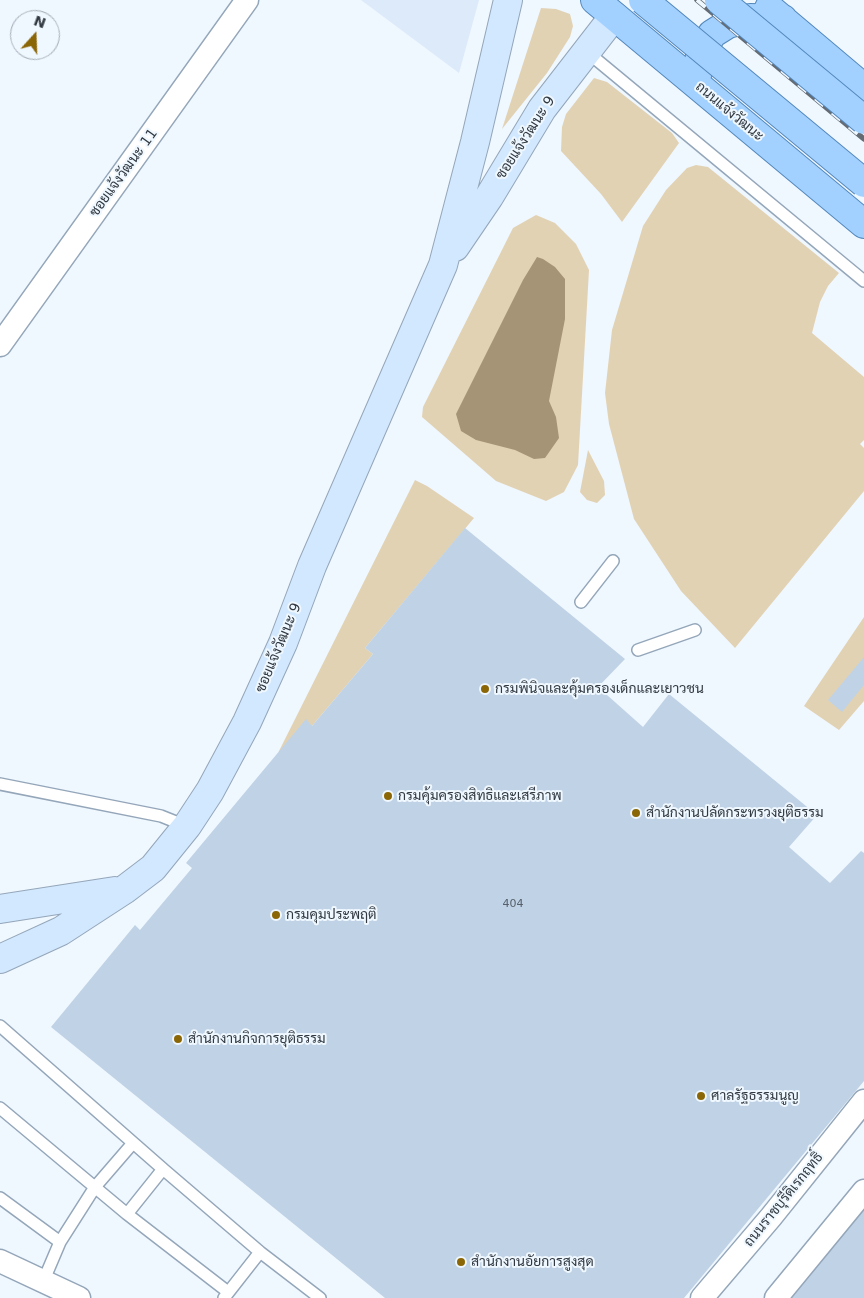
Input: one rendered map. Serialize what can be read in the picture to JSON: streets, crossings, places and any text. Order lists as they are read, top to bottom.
{
  "streets": {
    "main road": ["ถนนแจ้งวัฒนะ"],
    "street": ["ซอยแจ้งวัฒนะ 9", "ซอยแจ้งวัฒนะ 11", "ถนนราชบุรีดิเรกฤทธิ์"]
  },
  "crossings": [
    ["ถนนแจ้งวัฒนะ", "ซอยแจ้งวัฒนะ 9"]
  ],
  "places": [
    "กรมพินิจและคุ้มครองเด็กและเยาวชน",
    "กรมคุ้มครองสิทธิและเสรีภาพ",
    "สำนักงานปลัดกระทรวงยุติธรรม",
    "กรมคุมประพฤติ",
    "สำนักงานกิจการยุติธรรม",
    "ศาลรัฐธรรมนูญ",
    "สำนักงานอัยการสูงสุด"
  ],
  "house_numbers": ["404"],
  "north": "top"
}
